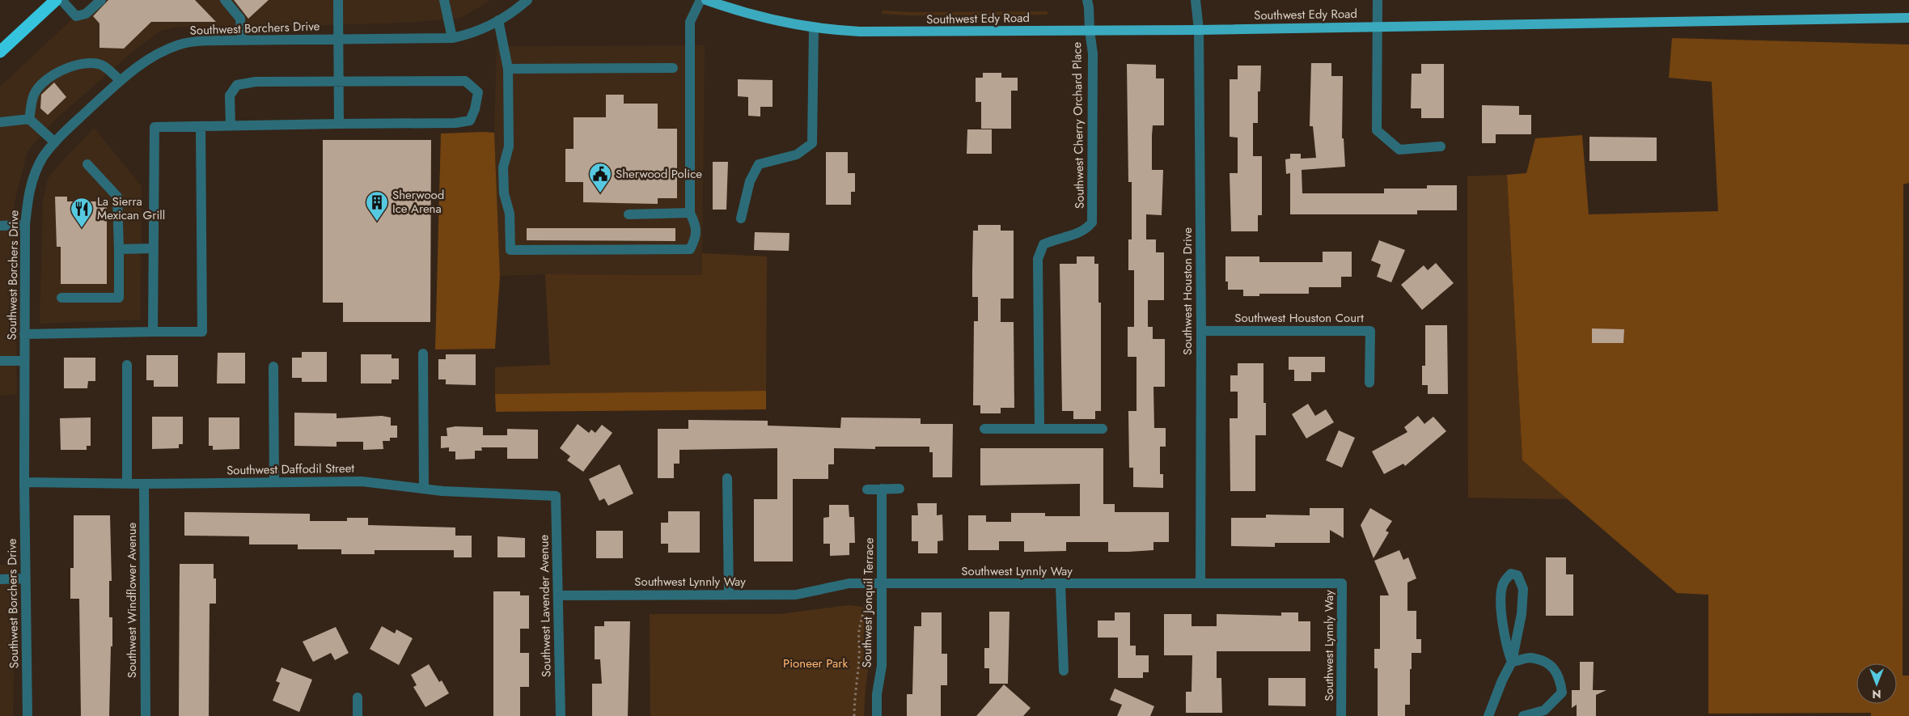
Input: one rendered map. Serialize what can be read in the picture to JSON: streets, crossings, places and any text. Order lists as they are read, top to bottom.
{
  "streets": {
    "main road": ["Southwest Edy Road"],
    "street": [
      "Southwest Borchers Drive",
      "Southwest Cherry Orchard Place",
      "Southwest Houston Drive",
      "Southwest Houston Court",
      "Southwest Daffodil Street",
      "Southwest Lynnly Way",
      "Southwest Windflower Avenue",
      "Southwest Jonquil Terrace",
      "Southwest Lavender Avenue"
    ]
  },
  "crossings": [
    ["Southwest Edy Road", "Southwest Cherry Orchard Place"],
    ["Southwest Edy Road", "Southwest Houston Drive"],
    ["Southwest Borchers Drive", "Southwest Daffodil Street"],
    ["Southwest Houston Drive", "Southwest Houston Court"],
    ["Southwest Houston Drive", "Southwest Lynnly Way"],
    ["Southwest Daffodil Street", "Southwest Windflower Avenue"],
    ["Southwest Daffodil Street", "Southwest Lavender Avenue"],
    ["Southwest Lynnly Way", "Southwest Jonquil Terrace"],
    ["Southwest Lynnly Way", "Southwest Lavender Avenue"]
  ],
  "parks": ["Pioneer Park"],
  "places": {
    "public building": ["Sherwood Police"],
    "building": ["Sherwood Ice Arena"],
    "restaurant": ["La Sierra Mexican Grill"]
  },
  "north": "bottom"
}
